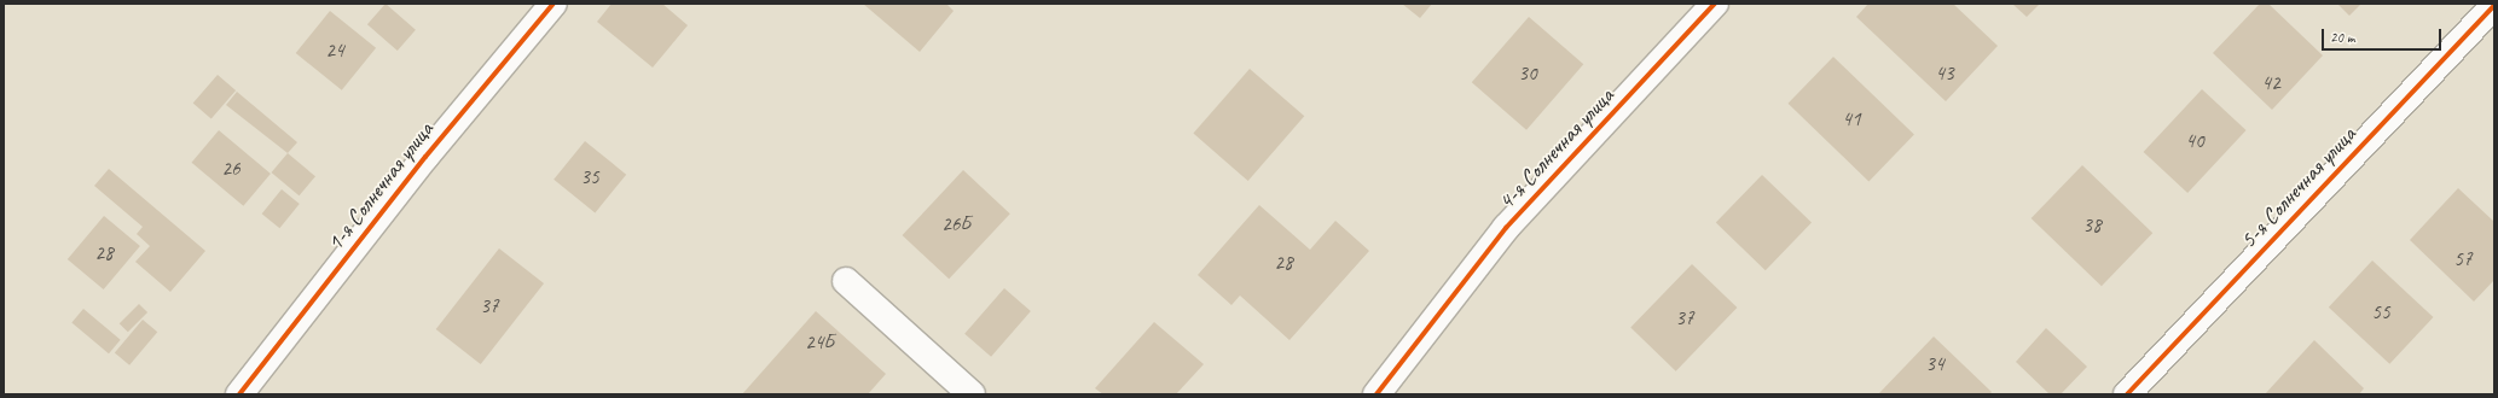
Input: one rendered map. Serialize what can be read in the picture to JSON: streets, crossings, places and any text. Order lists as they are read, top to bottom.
{
  "streets": {
    "street": ["4-я Солнечная улица", "1-я Солнечная улица", "5-я Солнечная улица"]
  },
  "house_numbers": [
    "24",
    "30",
    "43",
    "42",
    "41",
    "40",
    "26",
    "35",
    "26Б",
    "38",
    "28",
    "57",
    "28",
    "37",
    "55",
    "37",
    "24Б",
    "34"
  ],
  "scale_bar": "20 m"
}
